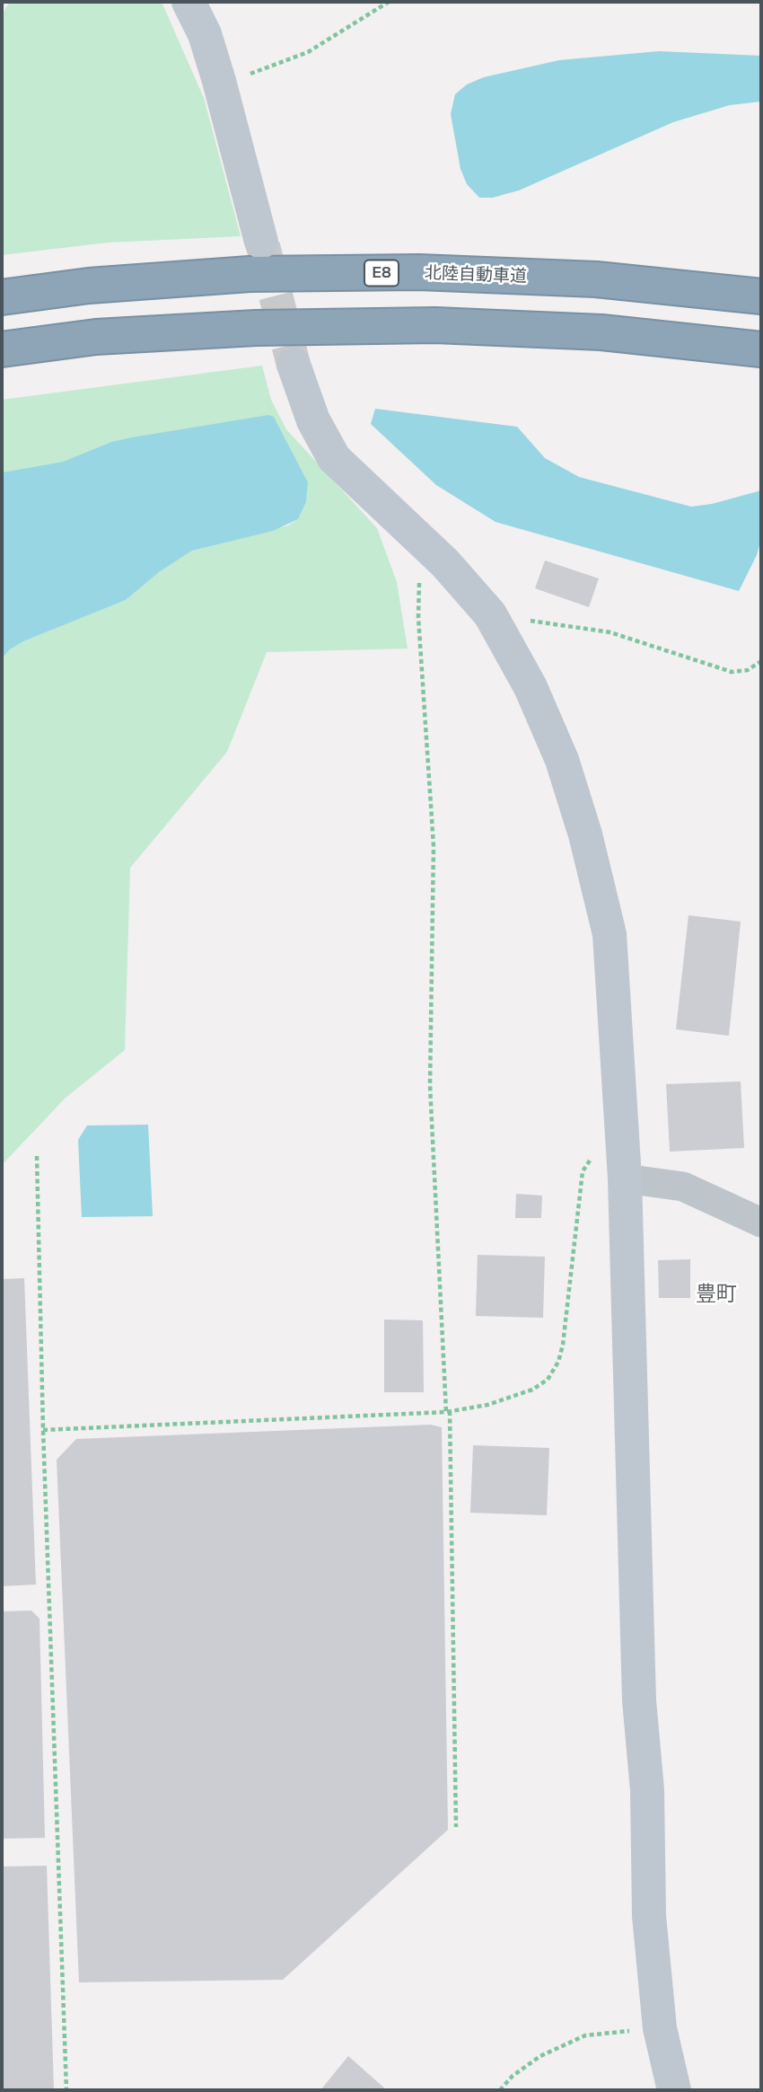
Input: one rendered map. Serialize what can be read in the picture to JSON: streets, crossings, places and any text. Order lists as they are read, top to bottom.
{
  "streets": {
    "highway": ["E8", "北陸自動車道"]
  },
  "districts": ["豊町"]
}
